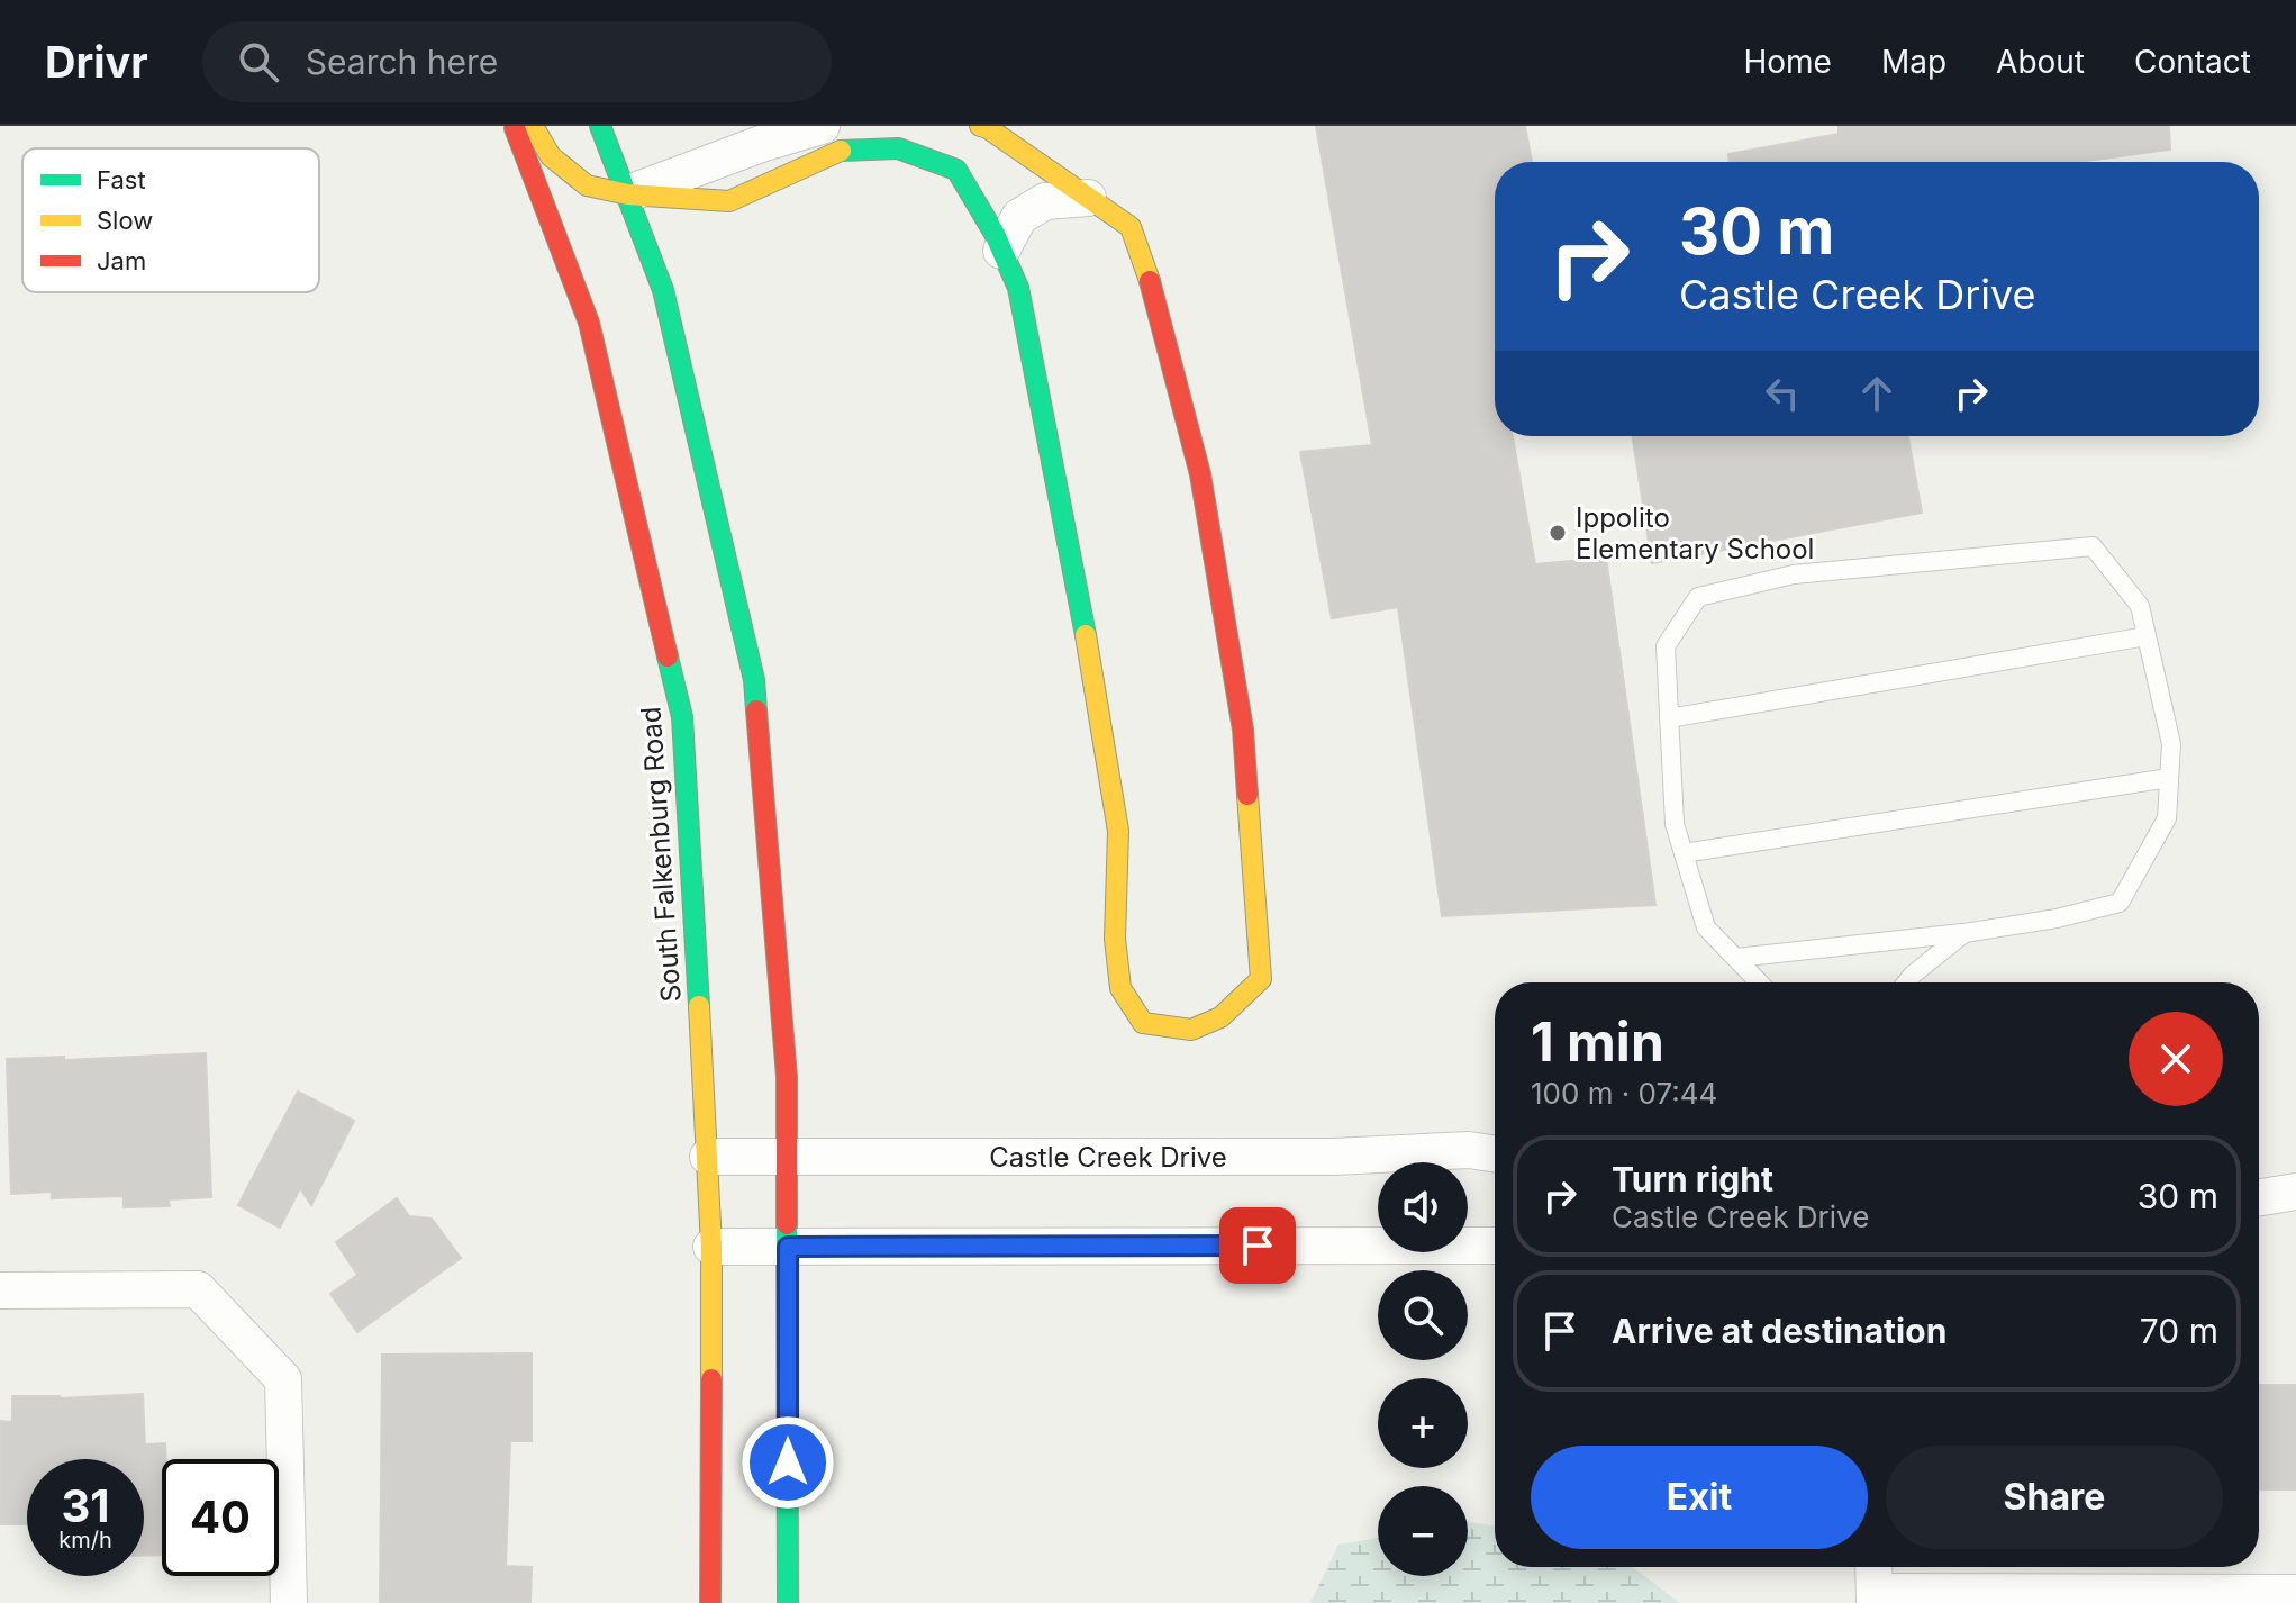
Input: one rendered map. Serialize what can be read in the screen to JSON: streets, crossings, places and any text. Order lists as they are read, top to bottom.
{
  "streets": {
    "street": ["South Falkenburg Road", "Castle Creek Drive"]
  },
  "crossings": [
    ["South Falkenburg Road", "Castle Creek Drive"]
  ],
  "places": ["Ippolito Elementary School"],
  "legend": ["Fast", "Slow", "Jam"],
  "page": {
    "header": "Drivr",
    "search": "Search here",
    "nav": [
      "Home",
      "Map",
      "About",
      "Contact"
    ],
    "turn": ["30 m", "Castle Creek Drive"],
    "heading": ["1 min", "100 m · 07:44"],
    "list": [
      {
        "name": "Turn right",
        "note": "Castle Creek Drive",
        "value": "30 m"
      },
      {
        "name": "Arrive at destination",
        "value": "70 m"
      }
    ],
    "map_buttons": ["+", "−"],
    "buttons": ["Exit", "Share"],
    "speed": "31 km/h",
    "limit": "40"
  }
}
